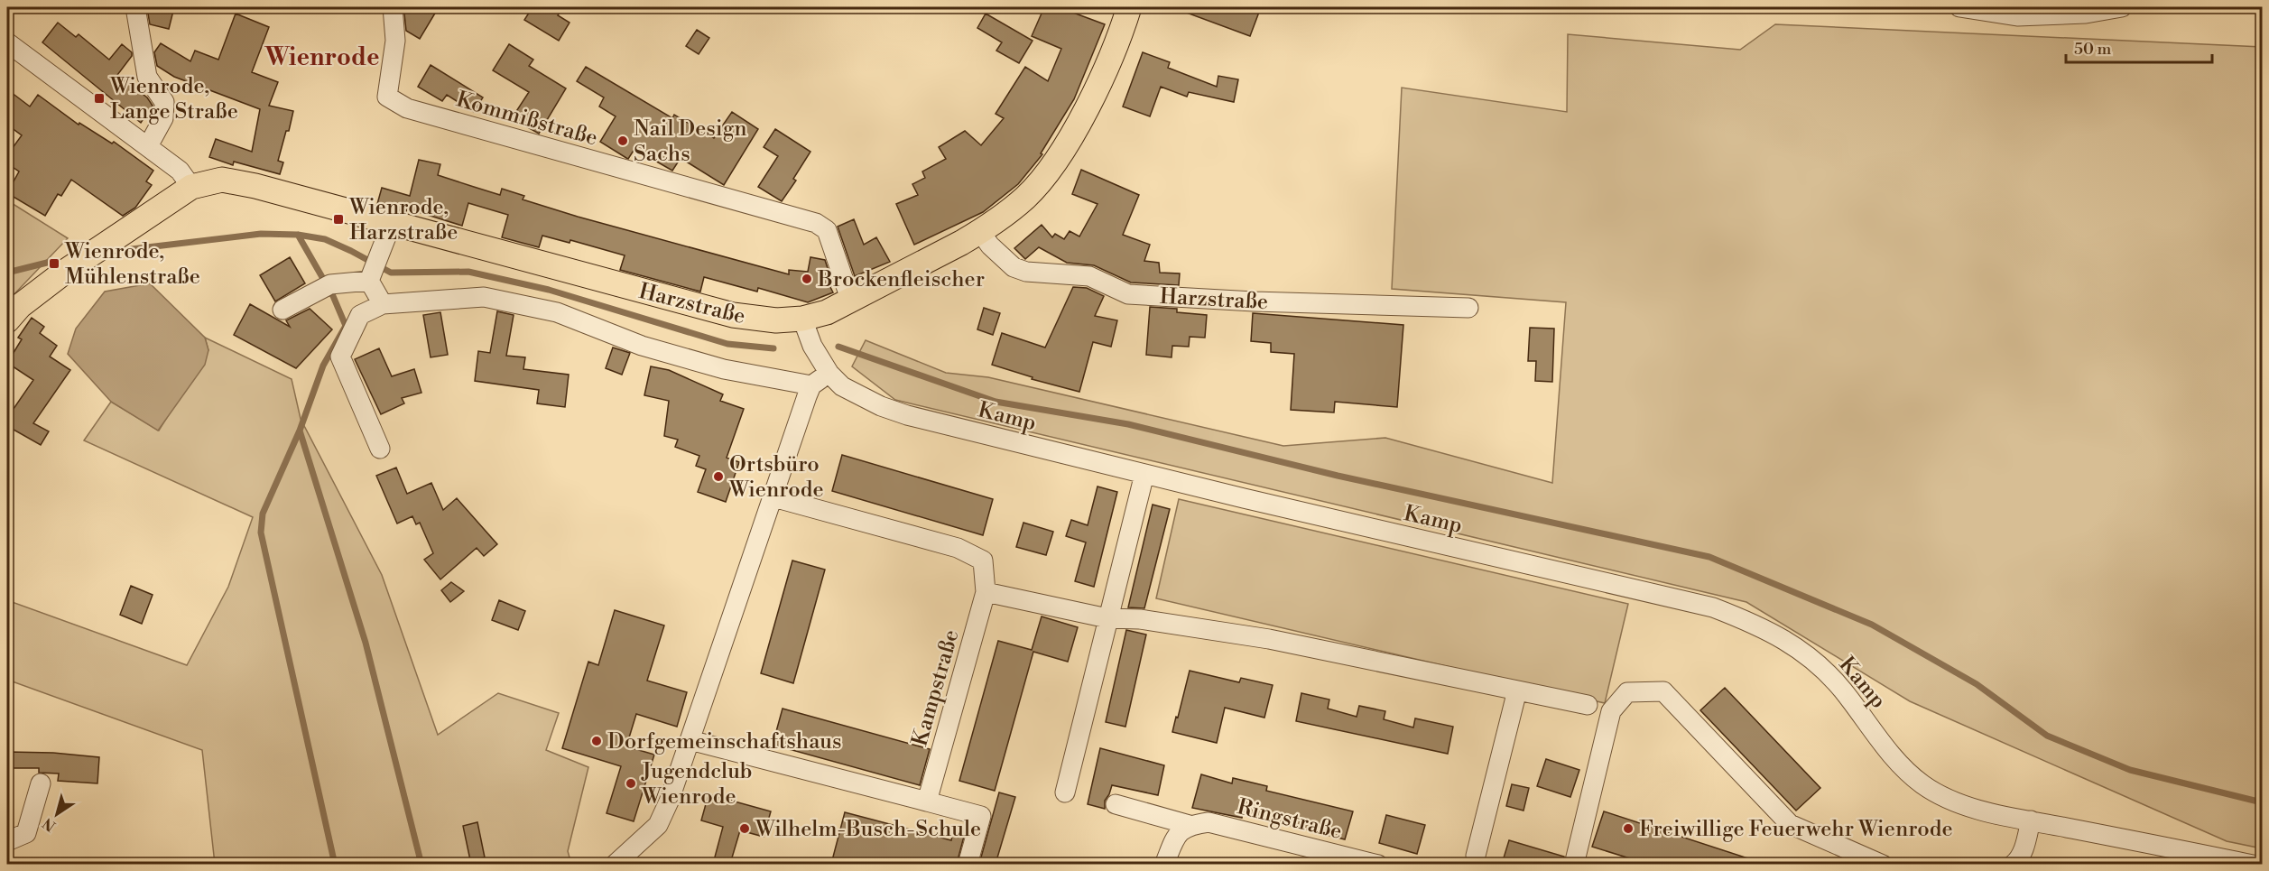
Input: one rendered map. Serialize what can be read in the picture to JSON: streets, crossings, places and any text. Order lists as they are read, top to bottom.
{
  "streets": {
    "main road": ["Harzstraße"],
    "street": [
      "Kommißstraße",
      "Kamp",
      "Kampstraße",
      "Ringstraße"
    ]
  },
  "crossings": [
    ["Kommißstraße", "Harzstraße"],
    ["Harzstraße", "Kamp"]
  ],
  "districts": ["Wienrode"],
  "places": {
    "transit": ["Wienrode, Lange Straße", "Wienrode, Harzstraße", "Wienrode, Mühlenstraße"],
    "other": [
      "Nail Design Sachs",
      "Brockenfleischer",
      "Ortsbüro Wienrode",
      "Dorfgemeinschaftshaus",
      "Jugendclub Wienrode",
      "Wilhelm-Busch-Schule",
      "Freiwillige Feuerwehr Wienrode"
    ]
  },
  "scale_bar": "50 m",
  "north": "bottom left"
}
